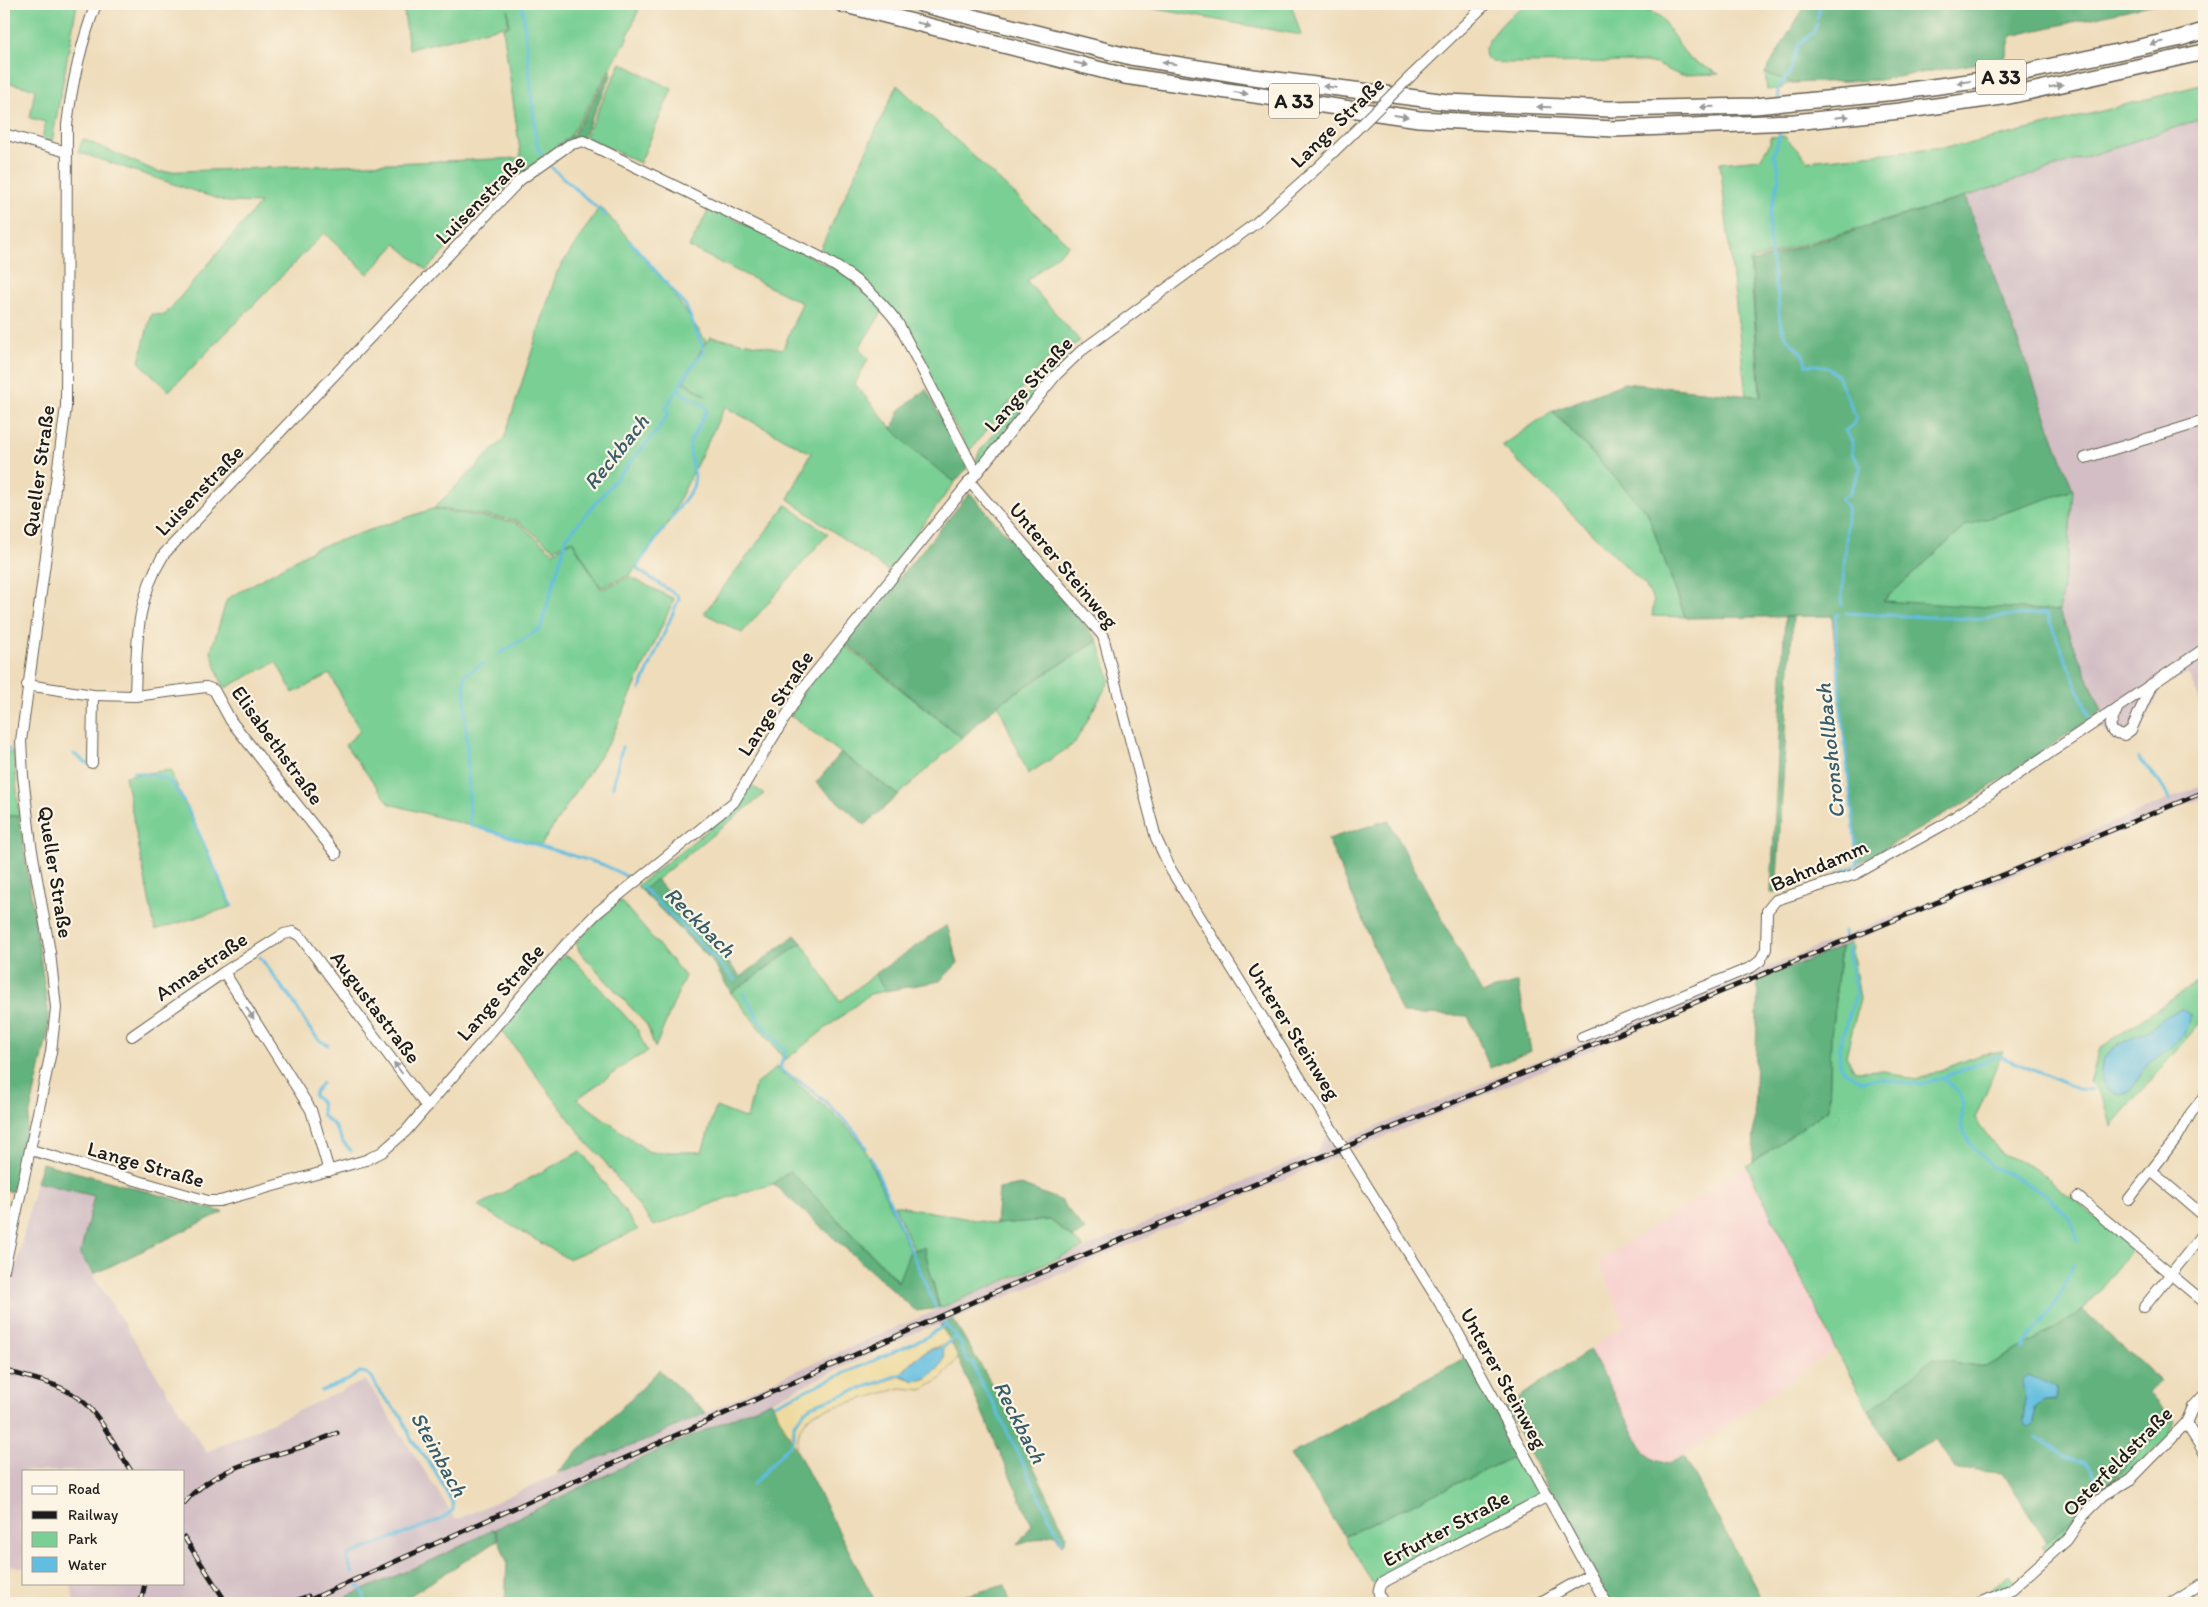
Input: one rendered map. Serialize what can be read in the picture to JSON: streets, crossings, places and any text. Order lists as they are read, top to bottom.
{
  "streets": {
    "highway": ["A 33"],
    "street": [
      "Lange Straße",
      "Luisenstraße",
      "Queller Straße",
      "Unterer Steinweg",
      "Elisabethstraße",
      "Bahndamm",
      "Annastraße",
      "Augustastraße",
      "Osterfeldstraße",
      "Erfurter Straße"
    ]
  },
  "crossings": [
    ["Lange Straße", "Luisenstraße"],
    ["Lange Straße", "Queller Straße"],
    ["Lange Straße", "Unterer Steinweg"],
    ["Lange Straße", "Augustastraße"],
    ["Luisenstraße", "Elisabethstraße"],
    ["Queller Straße", "Elisabethstraße"],
    ["Unterer Steinweg", "Erfurter Straße"],
    ["Annastraße", "Augustastraße"]
  ],
  "one_way": ["Augustastraße"],
  "water": ["Reckbach", "Cronshollbach", "Steinbach"],
  "legend": [
    "Road",
    "Railway",
    "Park",
    "Water"
  ]
}
